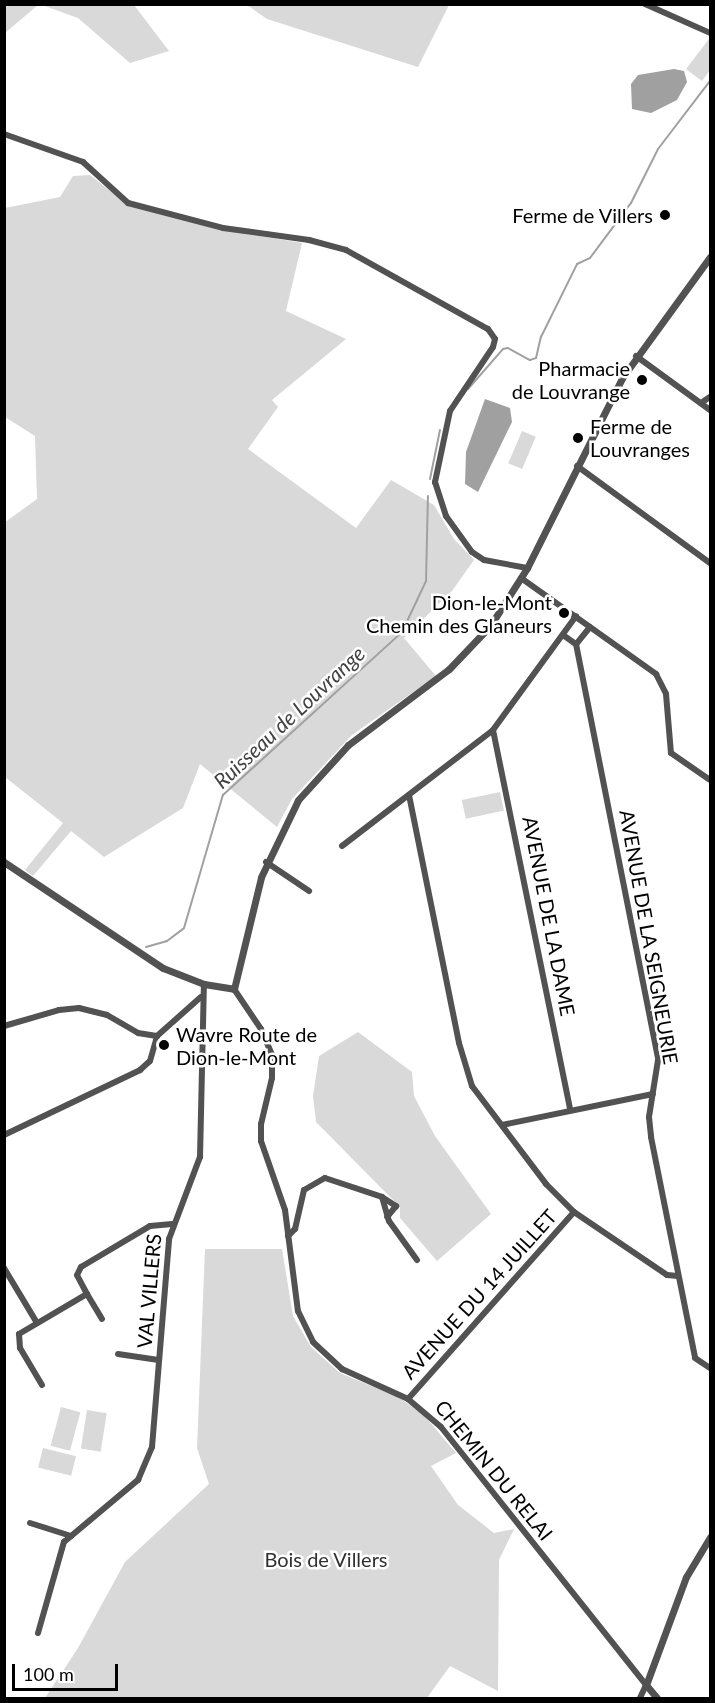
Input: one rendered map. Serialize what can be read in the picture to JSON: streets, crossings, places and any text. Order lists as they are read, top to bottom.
{
  "streets": {
    "street": [
      "AVENUE DE LA DAME",
      "AVENUE DE LA SEIGNEURIE",
      "VAL VILLERS",
      "AVENUE DU 14 JUILLET",
      "CHEMIN DU RELAI"
    ]
  },
  "crossings": [
    ["AVENUE DU 14 JUILLET", "CHEMIN DU RELAI"]
  ],
  "water": ["Ruisseau de Louvrange"],
  "parks": ["Bois de Villers"],
  "places": [
    "Ferme de Villers",
    "Pharmacie de Louvrange",
    "Ferme de Louvranges",
    "Dion-le-Mont Chemin des Glaneurs",
    "Wavre Route de Dion-le-Mont"
  ],
  "scale_bar": "100 m"
}
